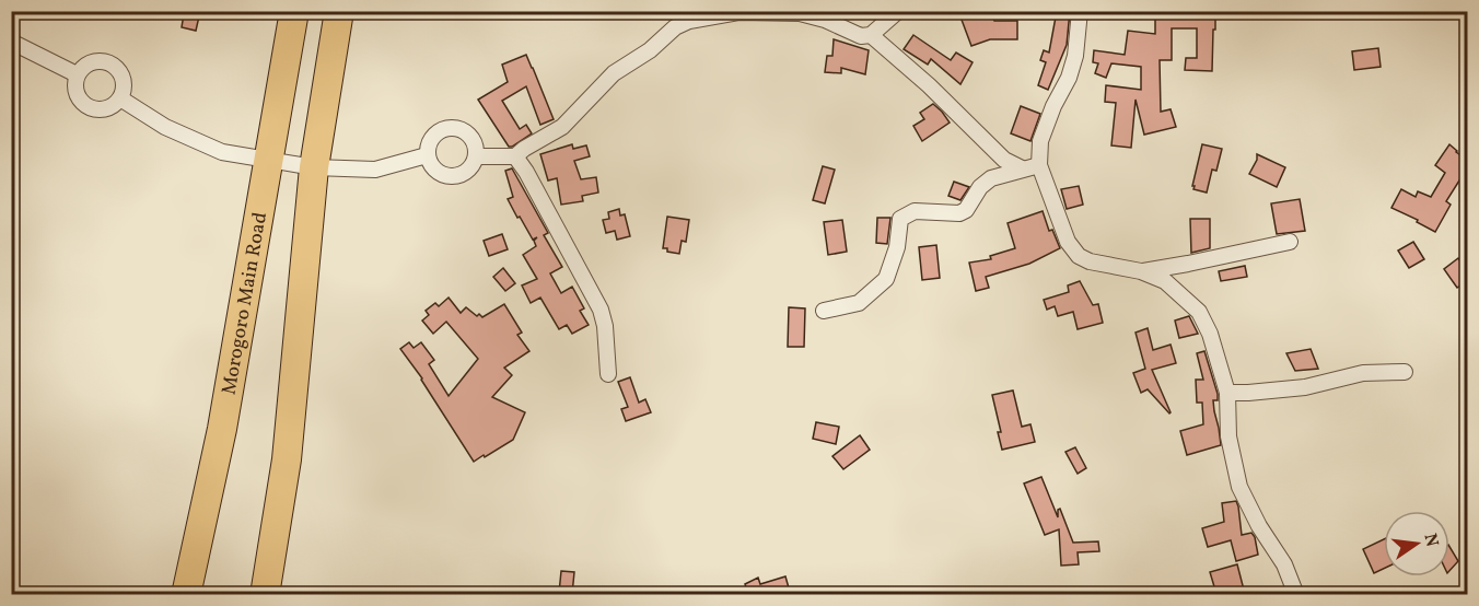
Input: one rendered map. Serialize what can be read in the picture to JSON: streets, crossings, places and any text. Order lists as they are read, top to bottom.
{
  "streets": {
    "highway": ["Morogoro Main Road"]
  },
  "north": "right"
}
